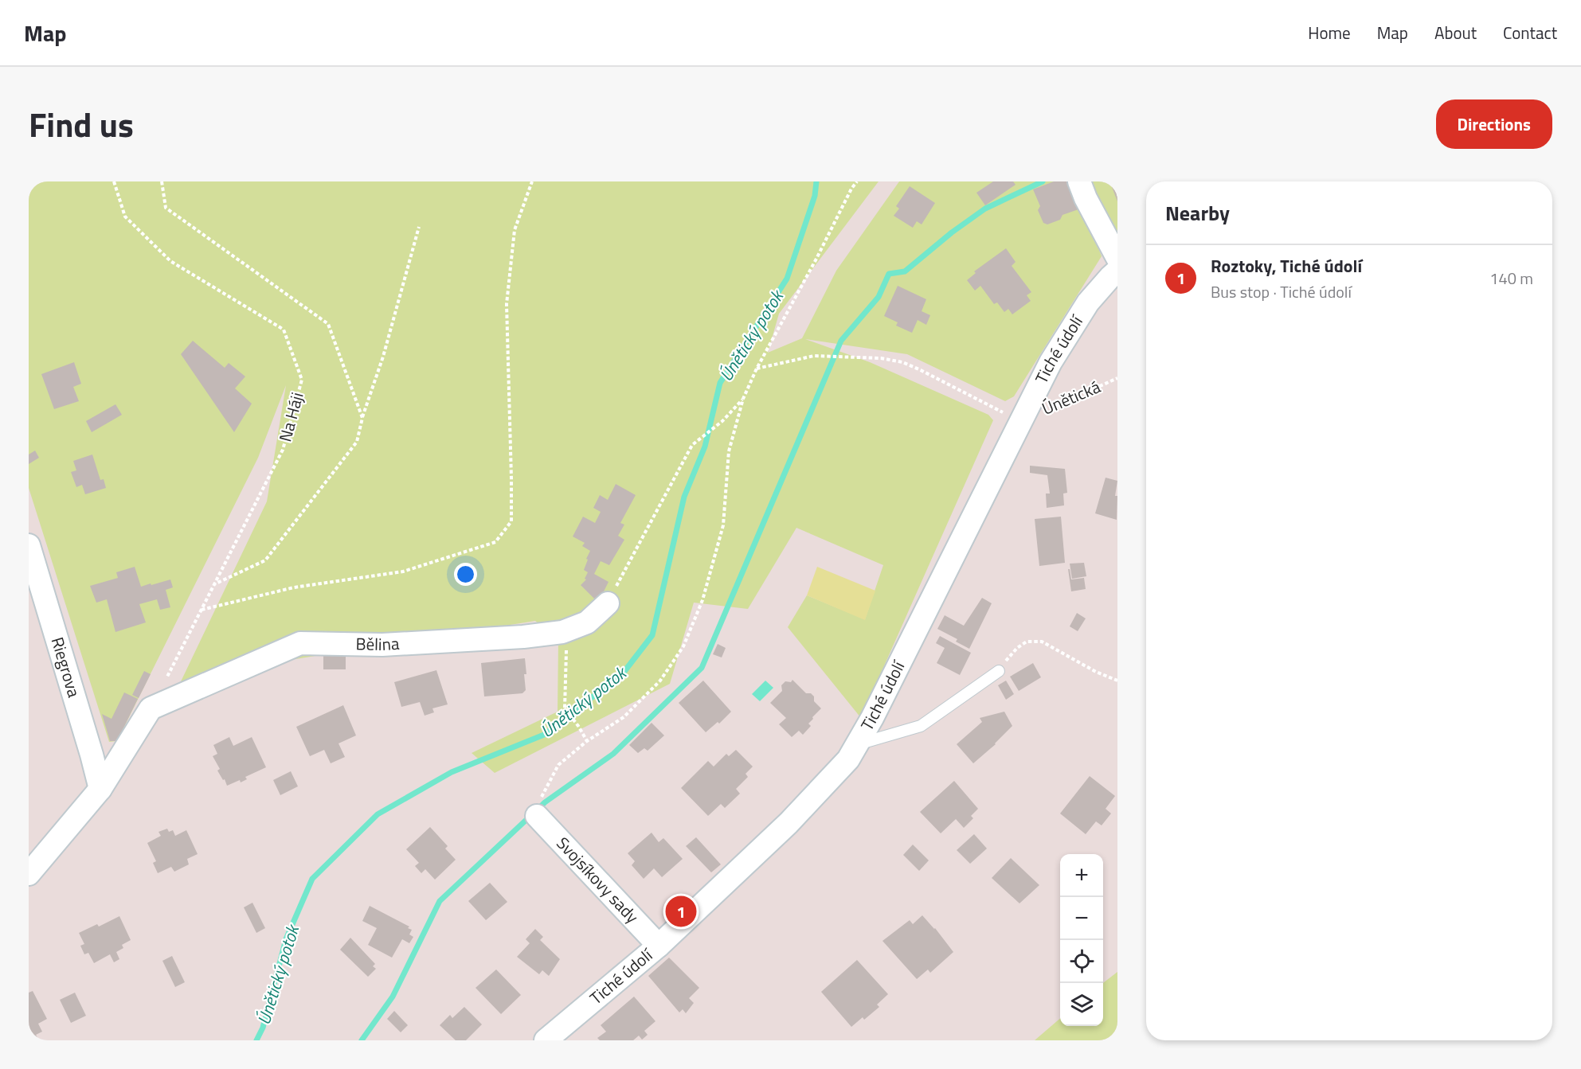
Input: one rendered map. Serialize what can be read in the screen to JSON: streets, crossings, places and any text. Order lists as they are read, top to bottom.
{
  "streets": {
    "street": [
      "Tiché údolí",
      "Bělina",
      "Riegrova",
      "Svojsíkovy sady"
    ],
    "path": ["Únětická", "Na Háji"]
  },
  "crossings": [
    ["Tiché údolí", "Únětická"],
    ["Tiché údolí", "Svojsíkovy sady"],
    ["Na Háji", "Bělina"]
  ],
  "water": ["Únětický potok"],
  "page": {
    "header": "Map",
    "nav": [
      "Home",
      "Map",
      "About",
      "Contact"
    ],
    "title": "Find us",
    "buttons": "Directions",
    "heading": "Nearby",
    "list": [
      {
        "mark": "1",
        "name": "Roztoky, Tiché údolí",
        "note": "Bus stop · Tiché údolí",
        "value": "140 m"
      }
    ],
    "map_buttons": ["+", "−"],
    "pins": "1"
  }
}
